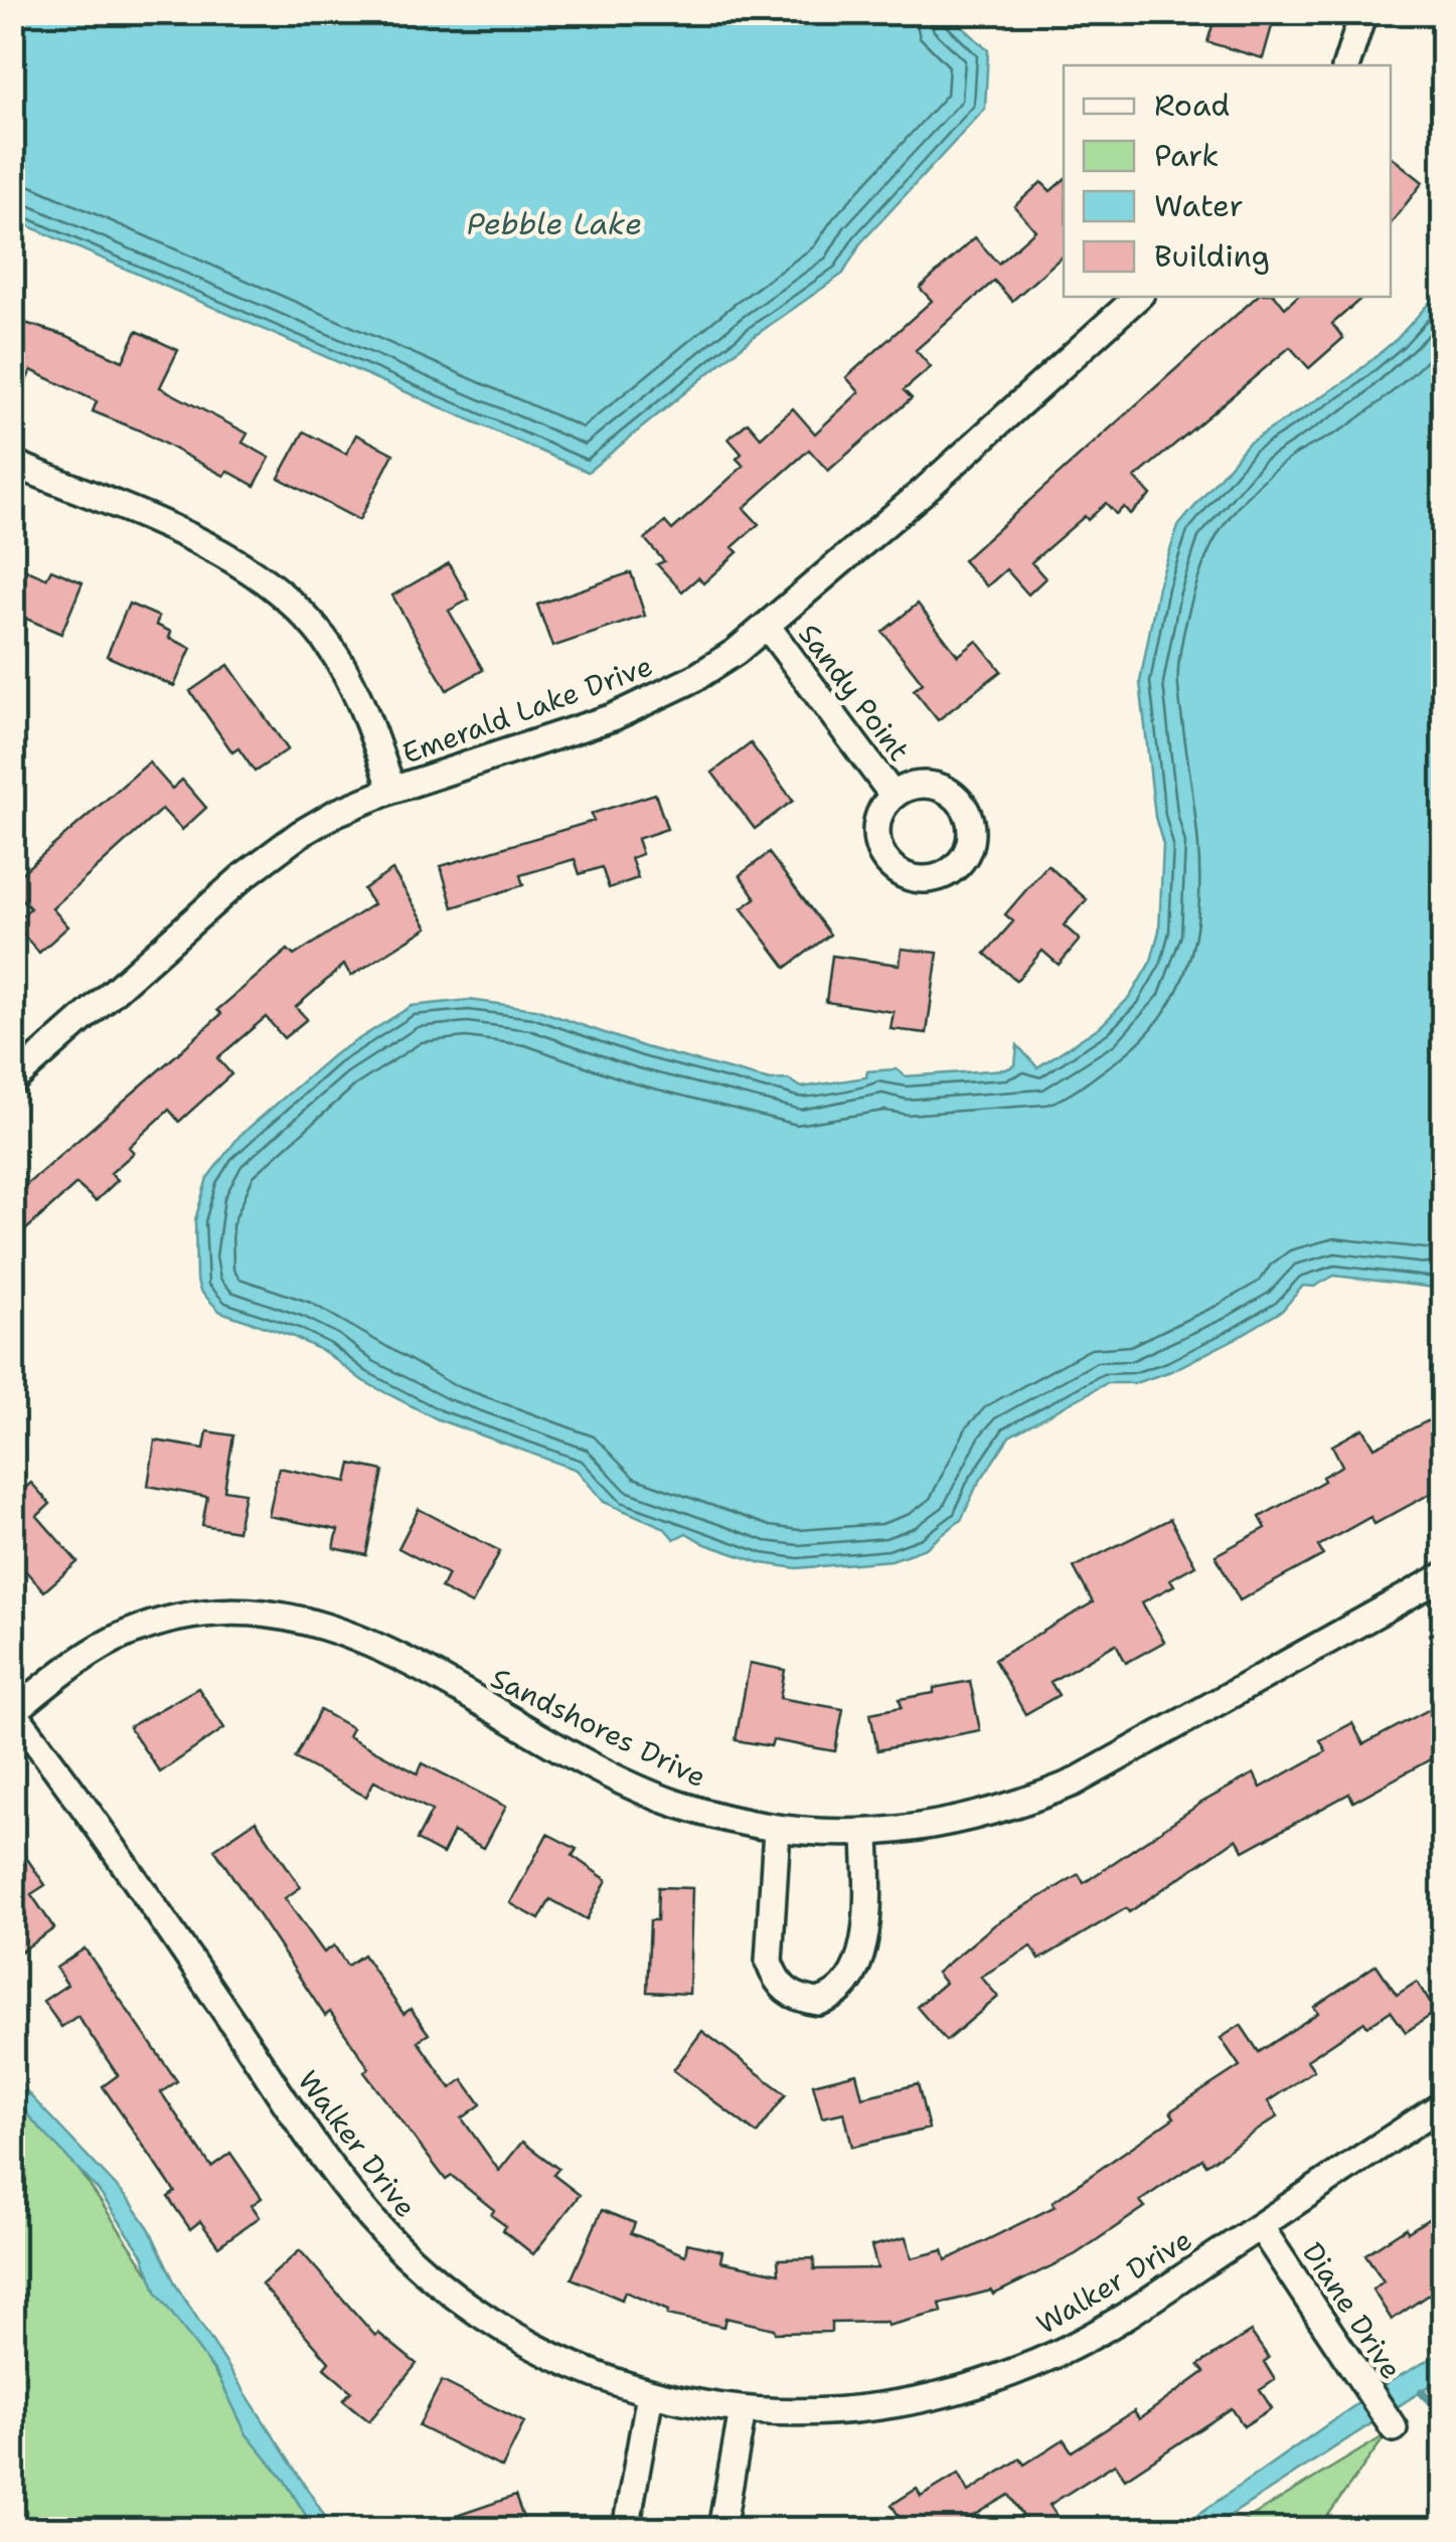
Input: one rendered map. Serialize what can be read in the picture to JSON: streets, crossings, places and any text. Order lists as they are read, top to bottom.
{
  "streets": {
    "street": [
      "Sandy Point",
      "Emerald Lake Drive",
      "Sandshores Drive",
      "Walker Drive",
      "Diane Drive"
    ]
  },
  "crossings": [
    ["Sandy Point", "Emerald Lake Drive"],
    ["Sandshores Drive", "Walker Drive"],
    ["Walker Drive", "Diane Drive"]
  ],
  "water": ["Pebble Lake"],
  "legend": [
    "Road",
    "Park",
    "Water",
    "Building"
  ]
}
